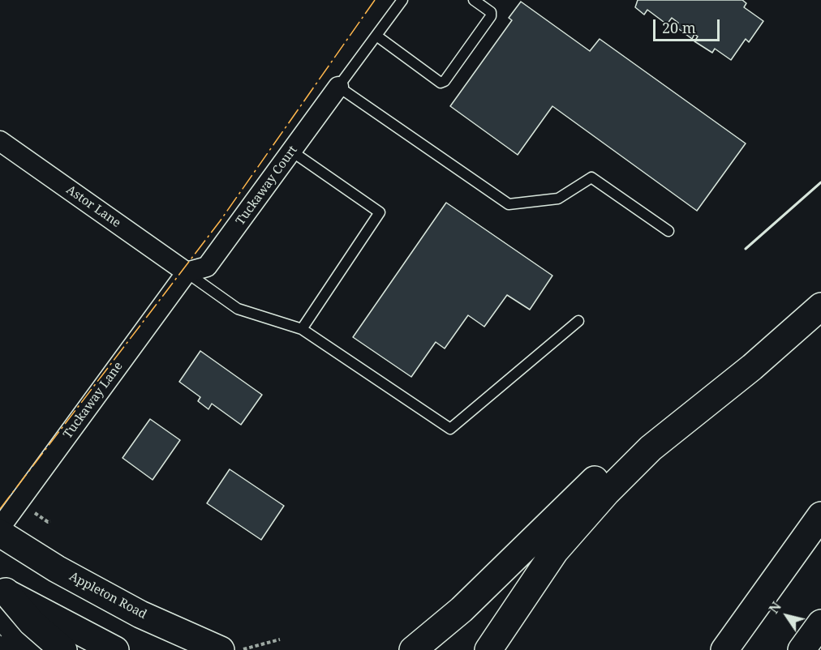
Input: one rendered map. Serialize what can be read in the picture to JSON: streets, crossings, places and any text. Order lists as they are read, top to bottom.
{
  "streets": {
    "main road": ["Appleton Road"],
    "street": ["Tuckaway Court", "Astor Lane", "Tuckaway Lane"]
  },
  "crossings": [
    ["Tuckaway Court", "Astor Lane"],
    ["Tuckaway Court", "Tuckaway Lane"],
    ["Astor Lane", "Tuckaway Lane"]
  ],
  "scale_bar": "20 m",
  "north": "top left"
}
